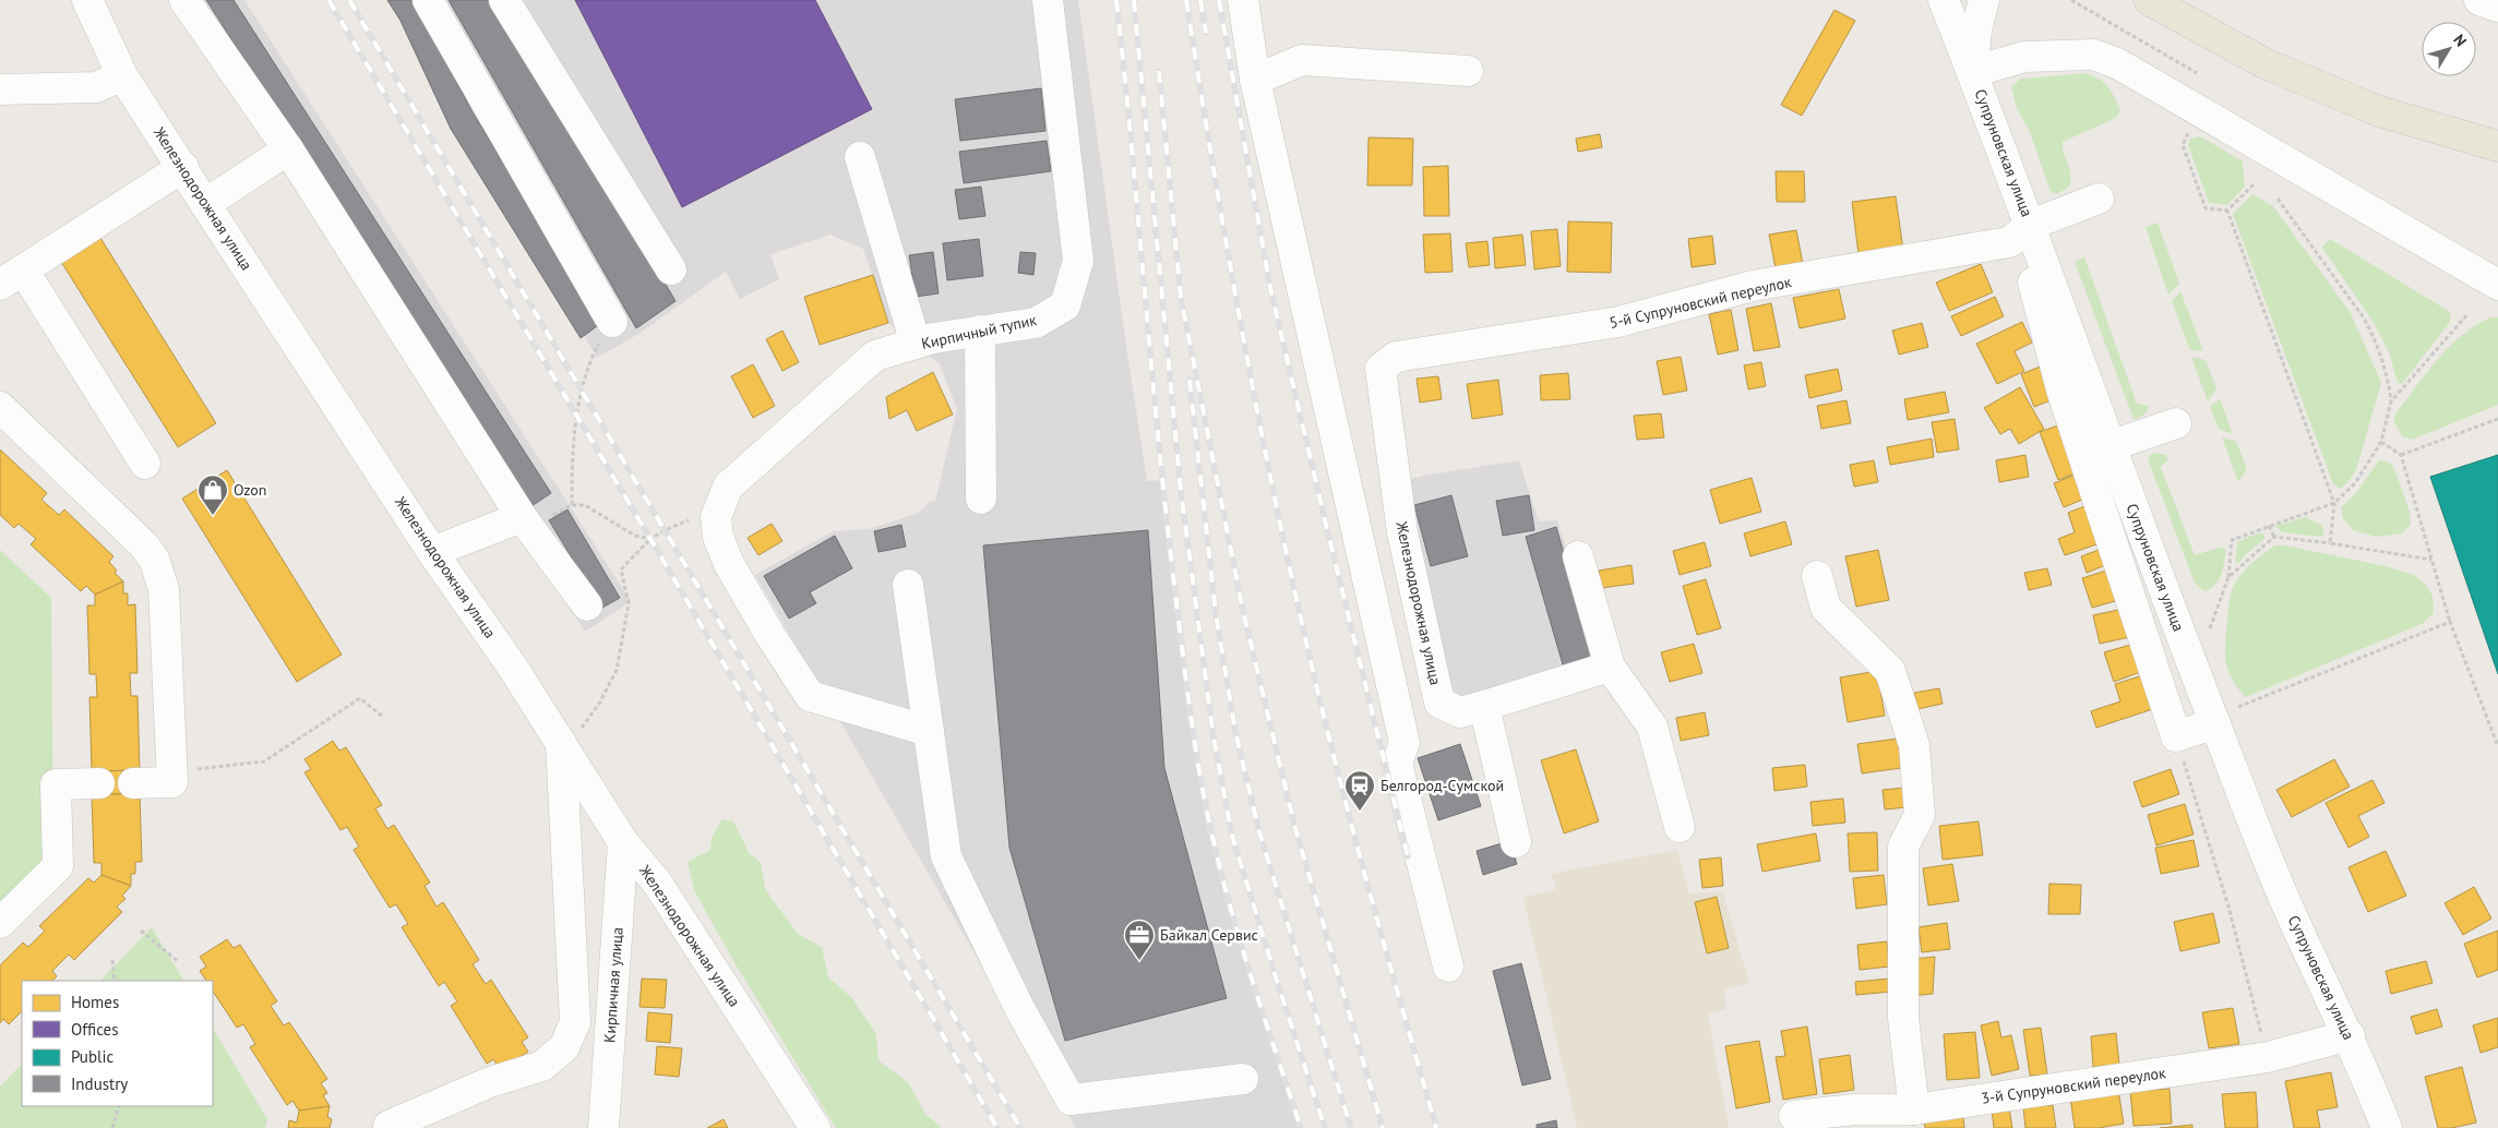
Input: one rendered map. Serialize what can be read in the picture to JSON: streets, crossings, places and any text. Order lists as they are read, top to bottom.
{
  "streets": {
    "street": [
      "Супруновская улица",
      "Железнодорожная улица",
      "5-й Супруновский переулок",
      "Кирпичный тупик",
      "Кирпичная улица",
      "3-й Супруновский переулок"
    ]
  },
  "crossings": [
    ["Супруновская улица", "5-й Супруновский переулок"],
    ["Супруновская улица", "3-й Супруновский переулок"],
    ["Железнодорожная улица", "5-й Супруновский переулок"],
    ["Железнодорожная улица", "Кирпичная улица"]
  ],
  "places": {
    "shop": ["Ozon"],
    "station": ["Белгород-Сумской"],
    "office": ["Байкал Сервис"]
  },
  "legend": [
    "Homes",
    "Offices",
    "Public",
    "Industry"
  ],
  "north": "top right"
}
